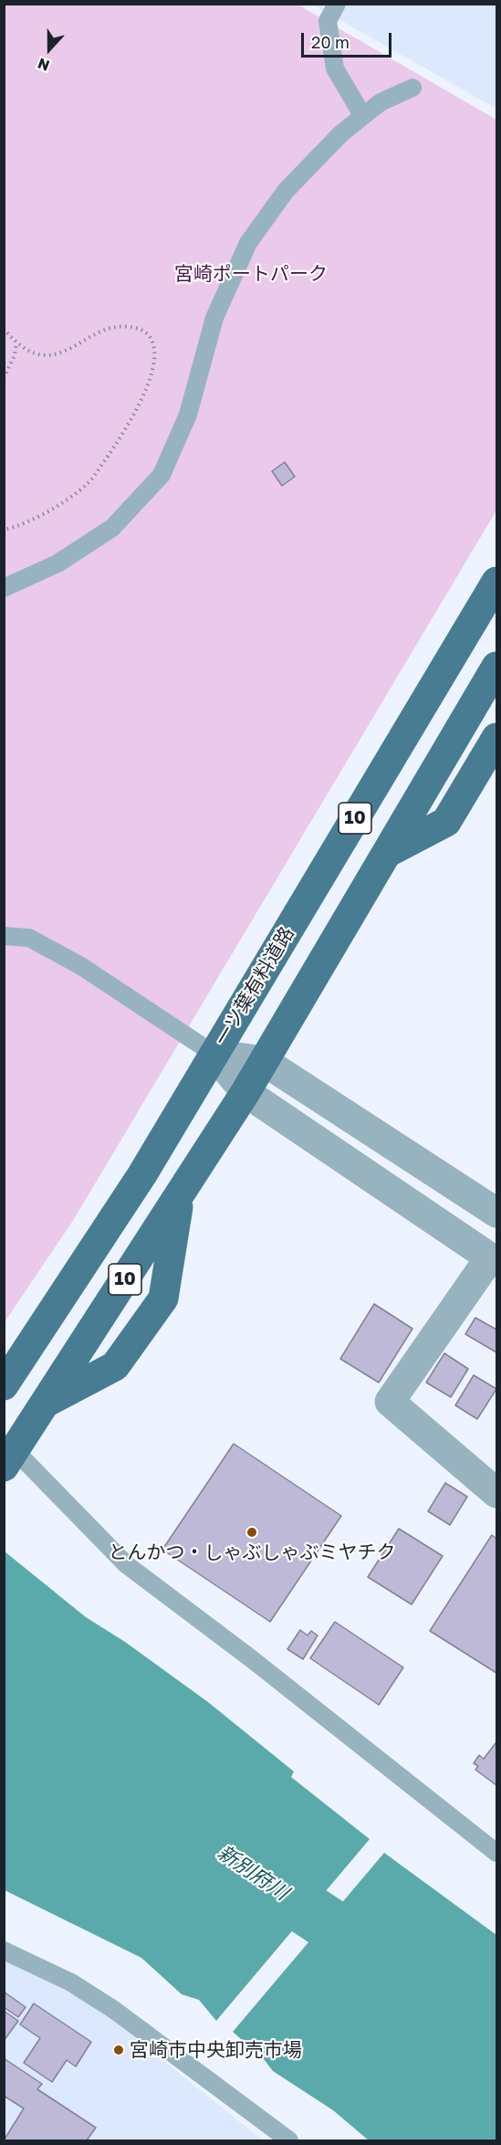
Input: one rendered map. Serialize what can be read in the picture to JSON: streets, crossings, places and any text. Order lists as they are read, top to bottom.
{
  "streets": {
    "main road": ["10", "一ツ葉有料道路"]
  },
  "water": ["新別府川"],
  "parks": ["宮崎ポートパーク"],
  "places": ["とんかつ・しゃぶしゃぶミヤチク", "宮崎市中央卸売市場"],
  "scale_bar": "20 m",
  "north": "bottom"
}
